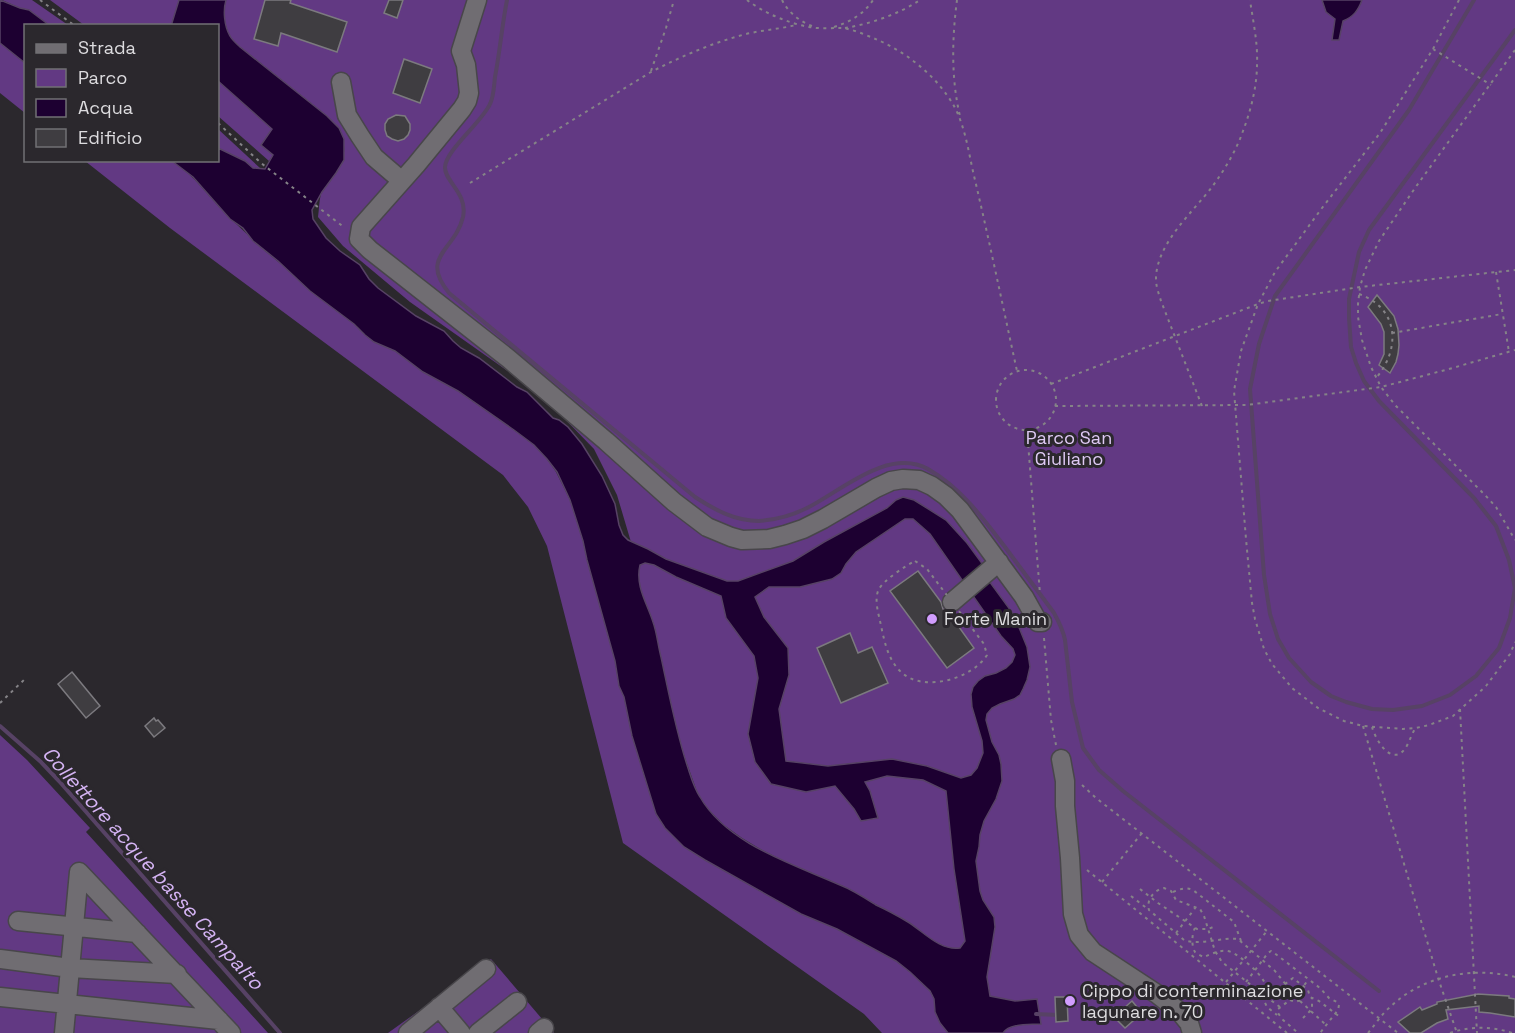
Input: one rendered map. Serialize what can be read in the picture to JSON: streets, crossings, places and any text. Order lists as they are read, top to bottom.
{
  "water": ["Collettore acque basse Campalto"],
  "parks": ["Parco San Giuliano"],
  "places": ["Forte Manin", "Cippo di conterminazione lagunare n. 70"],
  "legend": [
    "Strada",
    "Parco",
    "Acqua",
    "Edificio"
  ]
}
